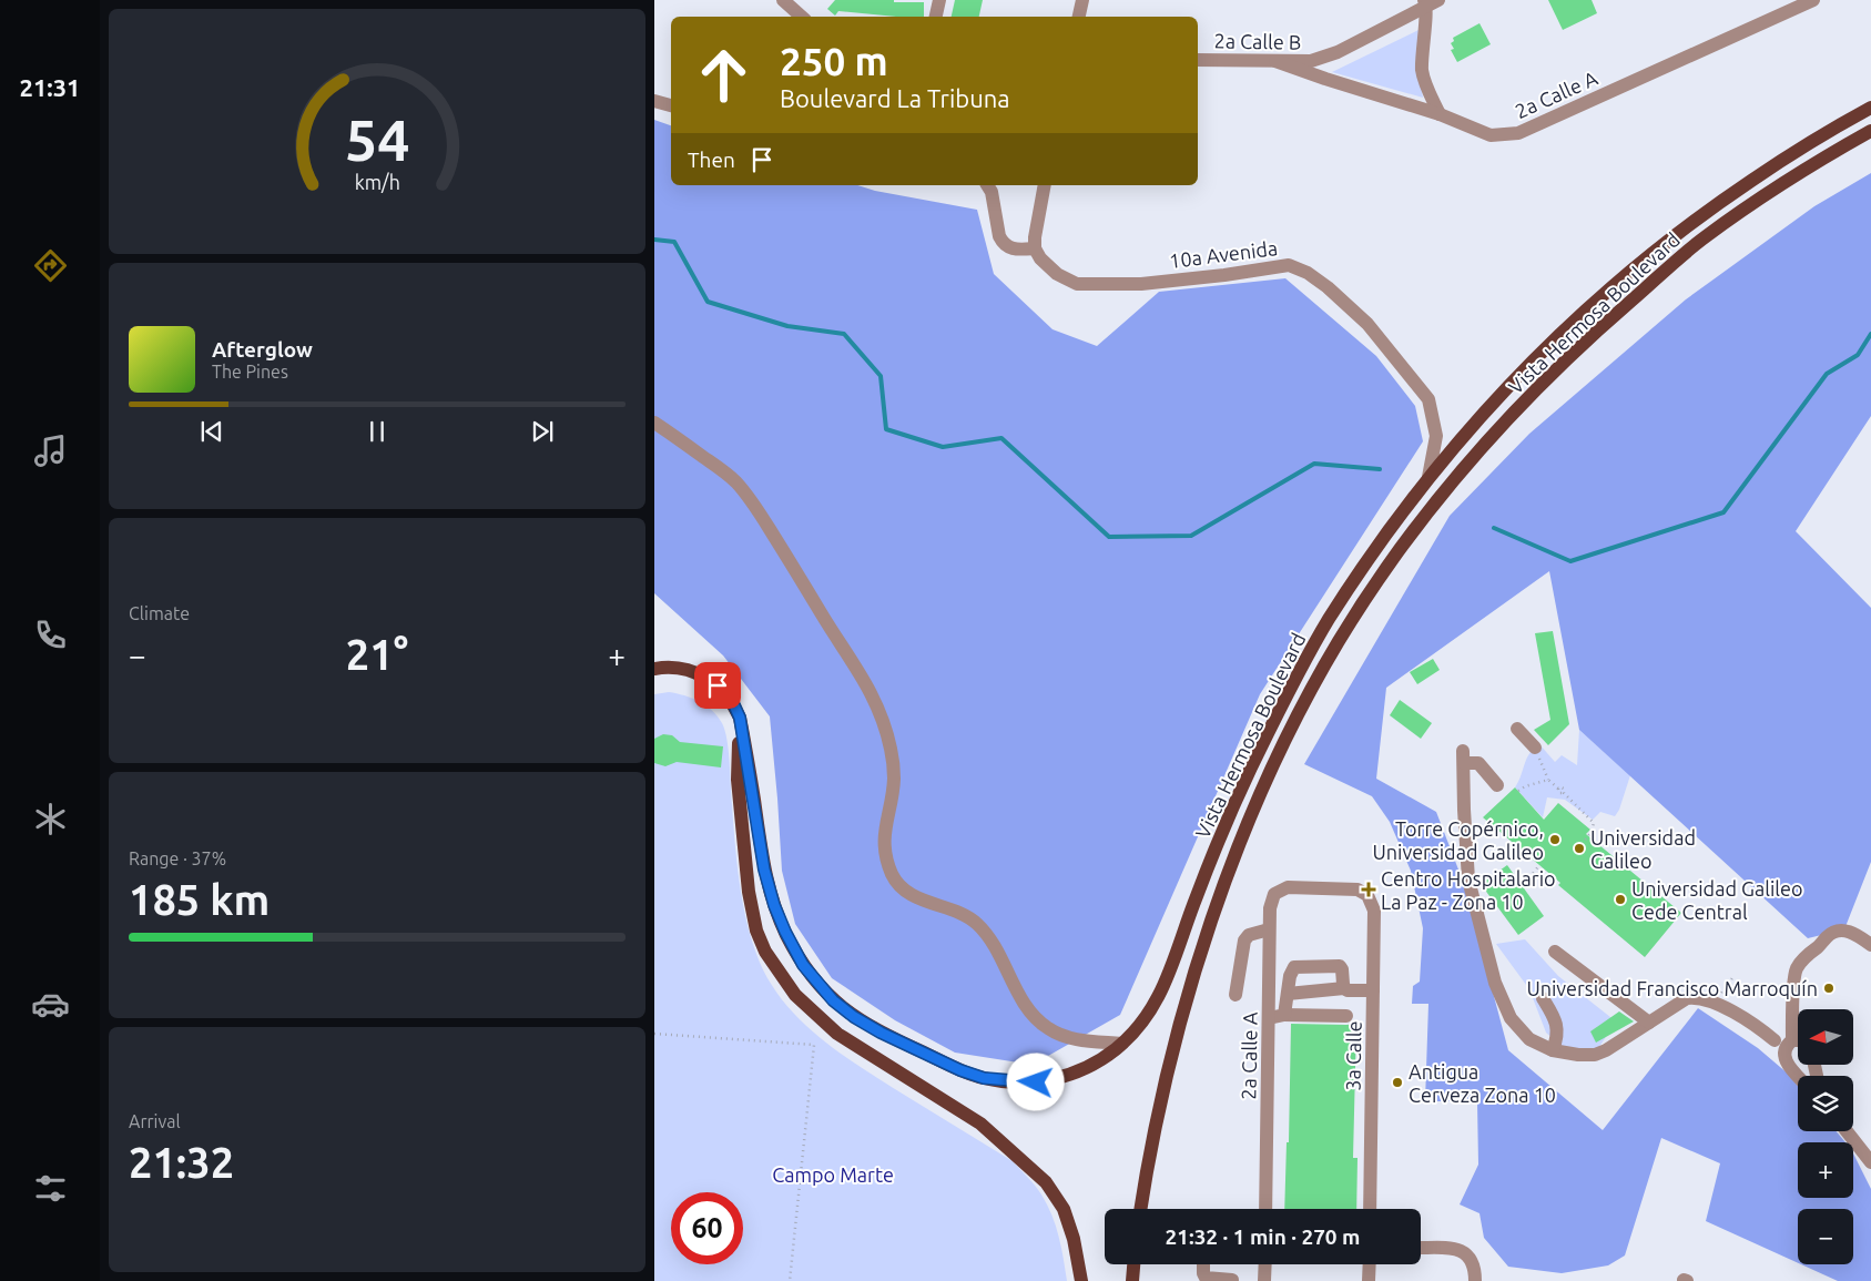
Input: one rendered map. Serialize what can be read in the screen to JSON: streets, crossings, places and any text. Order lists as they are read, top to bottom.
{
  "streets": {
    "main road": ["Vista Hermosa Boulevard"],
    "street": [
      "2a Calle B",
      "2a Calle A",
      "10a Avenida",
      "3a Calle"
    ]
  },
  "crossings": [
    ["2a Calle B", "2a Calle A"],
    ["2a Calle A", "3a Calle"],
    ["10a Avenida", "Vista Hermosa Boulevard"]
  ],
  "parks": ["Campo Marte"],
  "places": {
    "other": [
      "Torre Copérnico, Universidad Galileo",
      "Universidad Galileo",
      "Universidad Galileo Cede Central",
      "Universidad Francisco Marroquín",
      "Antigua Cerveza Zona 10"
    ],
    "health": ["Centro Hospitalario La Paz - Zona 10"]
  },
  "north": "left",
  "page": {
    "tabs": "21:31",
    "turn": ["250 m", "Boulevard La Tribuna"],
    "then": "Then",
    "song": ["Afterglow", "The Pines"],
    "tile": [
      "Climate",
      ["Range · 37%", "185 km"],
      ["Arrival", "21:32"]
    ],
    "heat": ["−", "21°", "+"],
    "map_buttons": ["+", "−"],
    "limit": "60",
    "trip": "21:32 · 1 min · 270 m",
    "gauge": ["54", "km/h"]
  }
}
